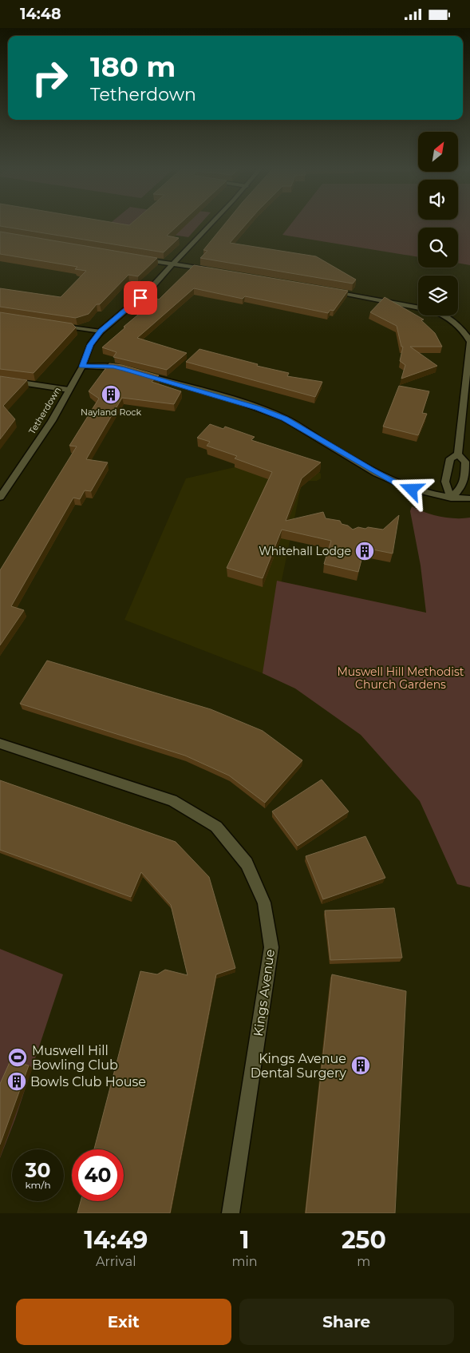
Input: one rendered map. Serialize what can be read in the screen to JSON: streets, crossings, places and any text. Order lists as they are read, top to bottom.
{
  "streets": {
    "street": ["Tetherdown", "Kings Avenue"]
  },
  "parks": ["Muswell Hill Methodist Church Gardens"],
  "places": {
    "building": [
      "Nayland Rock",
      "Whitehall Lodge",
      "Kings Avenue Dental Surgery",
      "Bowls Club House"
    ],
    "sports": ["Muswell Hill Bowling Club"]
  },
  "north": "top right",
  "page": {
    "status": "14:48",
    "turn": ["180 m", "Tetherdown"],
    "speed": "30 km/h",
    "limit": "40",
    "eta": [
      "14:49",
      "Arrival",
      "1",
      "min",
      "250",
      "m"
    ],
    "buttons": ["Exit", "Share"]
  }
}
